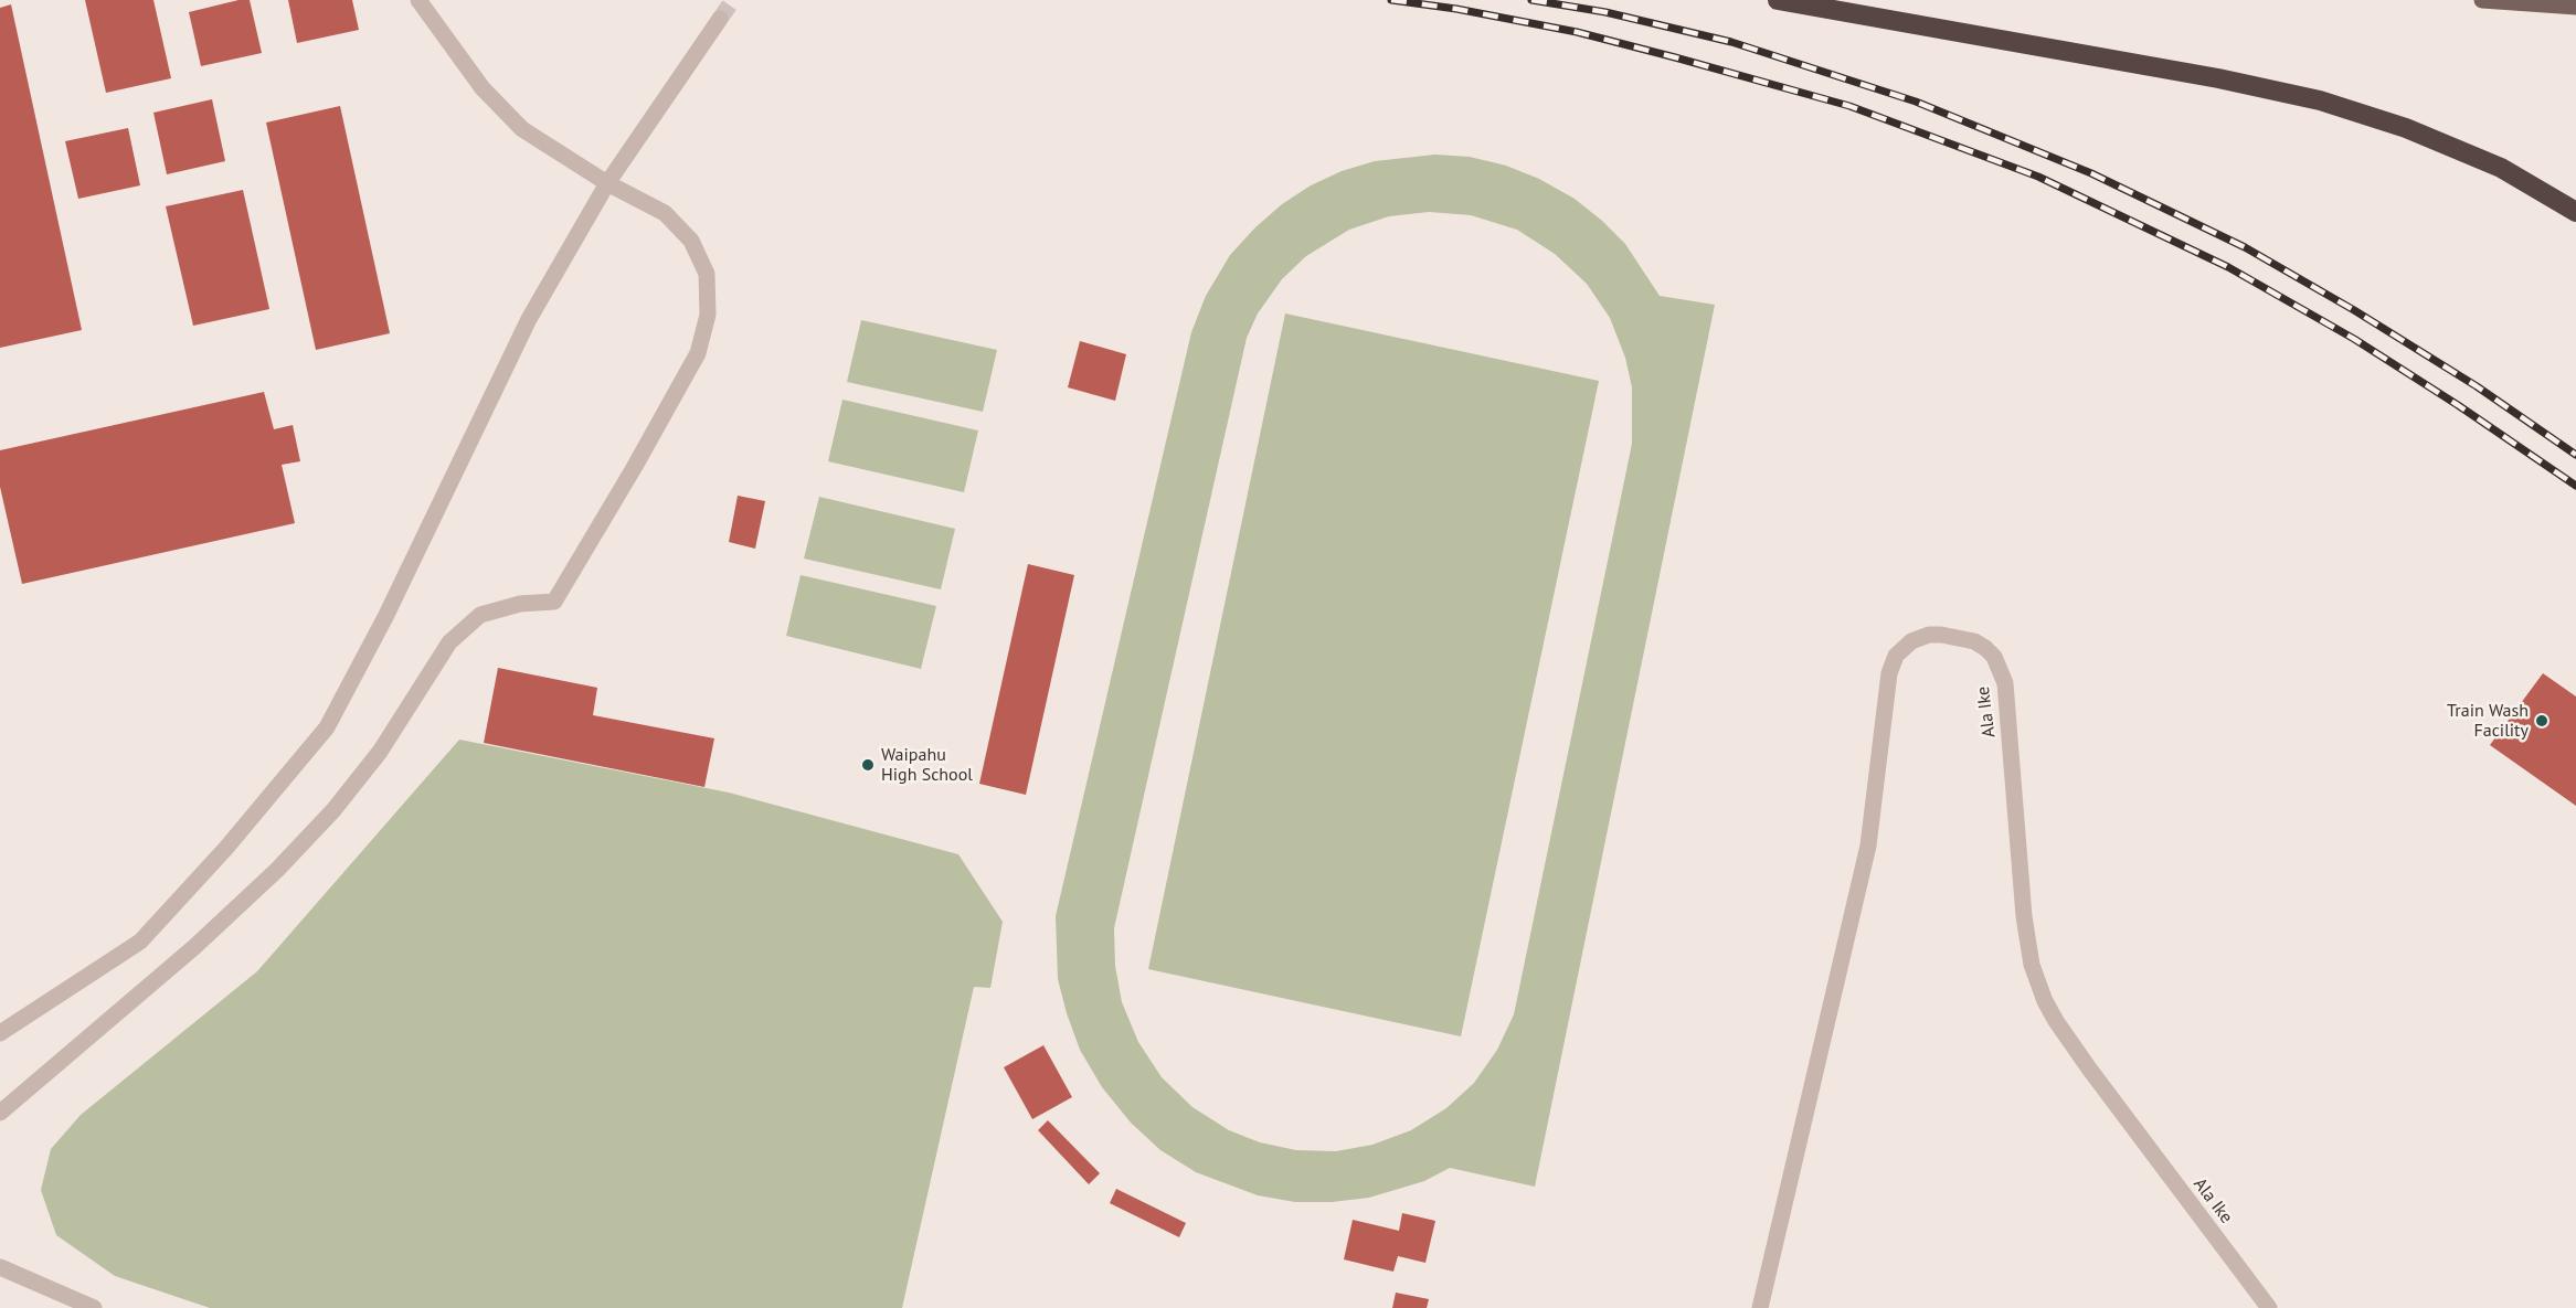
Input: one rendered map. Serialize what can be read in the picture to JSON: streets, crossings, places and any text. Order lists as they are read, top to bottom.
{
  "streets": {
    "lane": ["Ala Ike"]
  },
  "places": ["Train Wash Facility", "Waipahu High School"]
}
